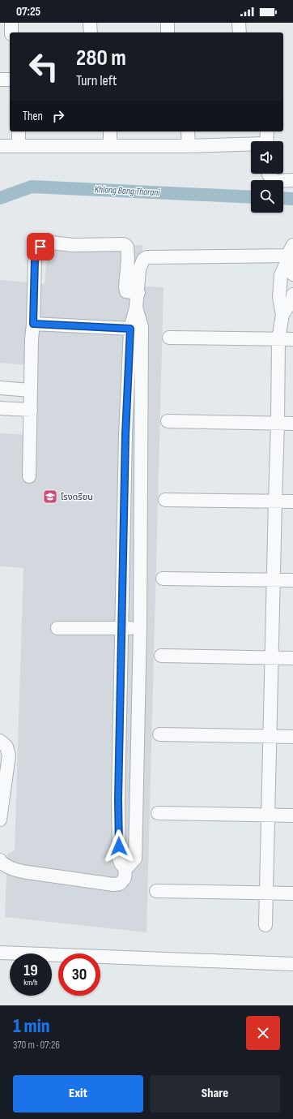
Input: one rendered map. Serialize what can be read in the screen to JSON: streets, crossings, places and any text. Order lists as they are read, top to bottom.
{
  "water": ["Khlong Bang Thorani"],
  "places": {
    "school or university": ["โรงดรียน"]
  },
  "page": {
    "status": "07:25",
    "turn": ["280 m", "Turn left"],
    "then": "Then",
    "speed": "19 km/h",
    "limit": "30",
    "heading": ["1 min", "370 m · 07:26"],
    "buttons": ["Exit", "Share"]
  }
}
